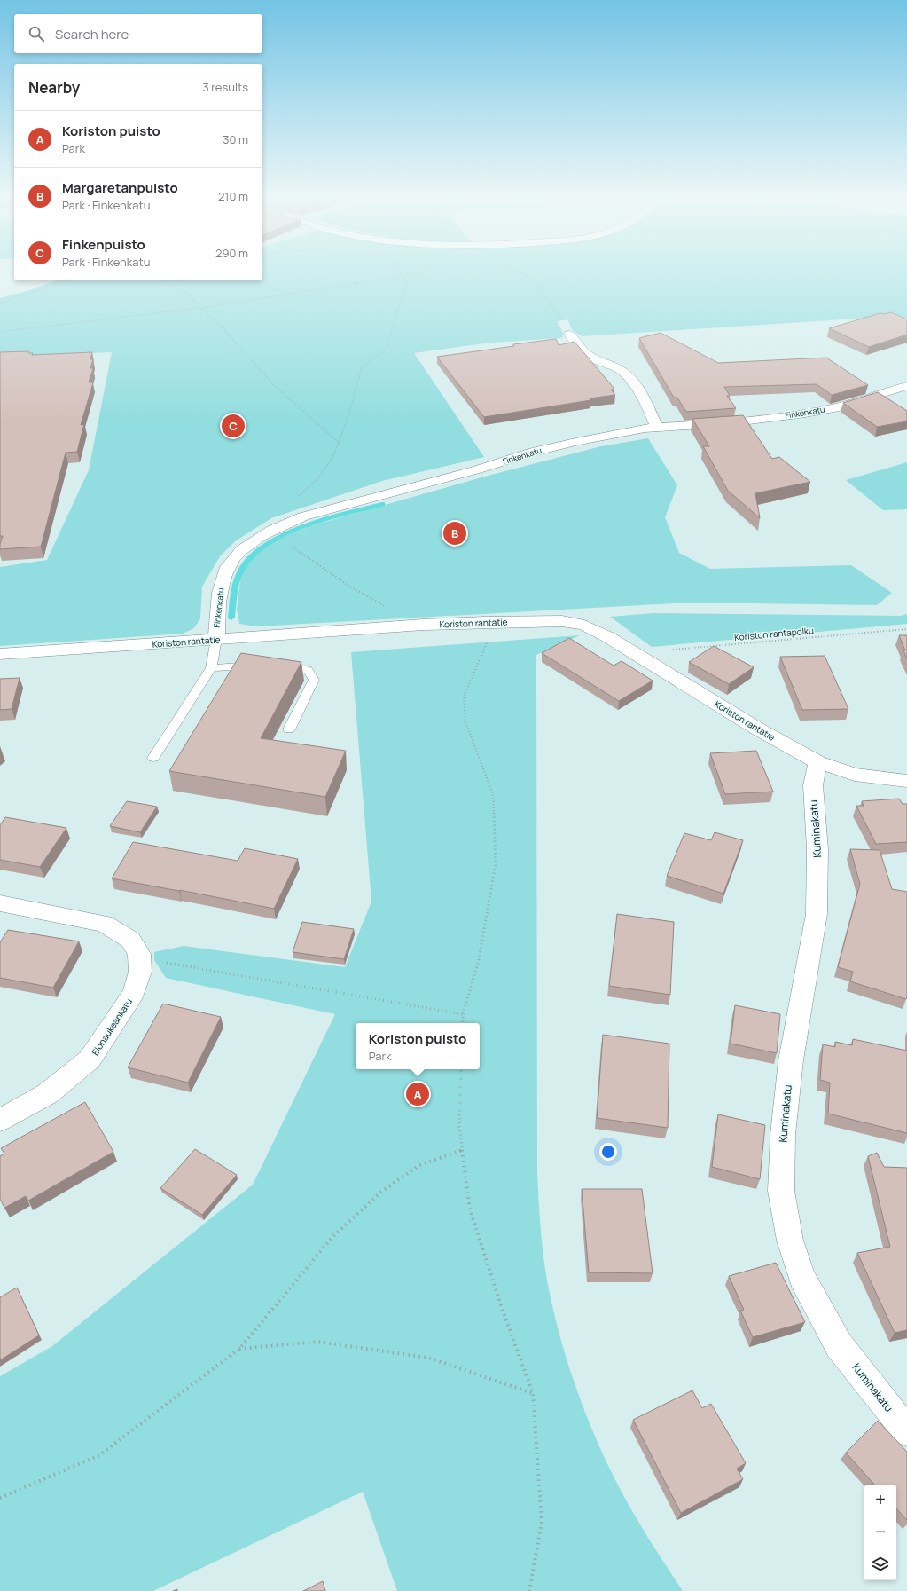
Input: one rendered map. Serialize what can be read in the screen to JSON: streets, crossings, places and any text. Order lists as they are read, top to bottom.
{
  "streets": {
    "street": [
      "Finkenkatu",
      "Koriston rantatie",
      "Kuminakatu",
      "Elonaukeankatu"
    ],
    "path": ["Koriston rantapolku"]
  },
  "crossings": [
    ["Finkenkatu", "Koriston rantatie"],
    ["Koriston rantatie", "Koriston rantapolku"],
    ["Koriston rantatie", "Kuminakatu"]
  ],
  "page": {
    "search": "Search here",
    "heading": ["Nearby", "3 results"],
    "list": [
      {
        "mark": "A",
        "name": "Koriston puisto",
        "note": "Park",
        "value": "30 m"
      },
      {
        "mark": "B",
        "name": "Margaretanpuisto",
        "note": "Park · Finkenkatu",
        "value": "210 m"
      },
      {
        "mark": "C",
        "name": "Finkenpuisto",
        "note": "Park · Finkenkatu",
        "value": "290 m"
      }
    ],
    "pins": ["C", "B", "A"],
    "popup": ["Koriston puisto", "Park"],
    "map_buttons": ["+", "−"]
  }
}
